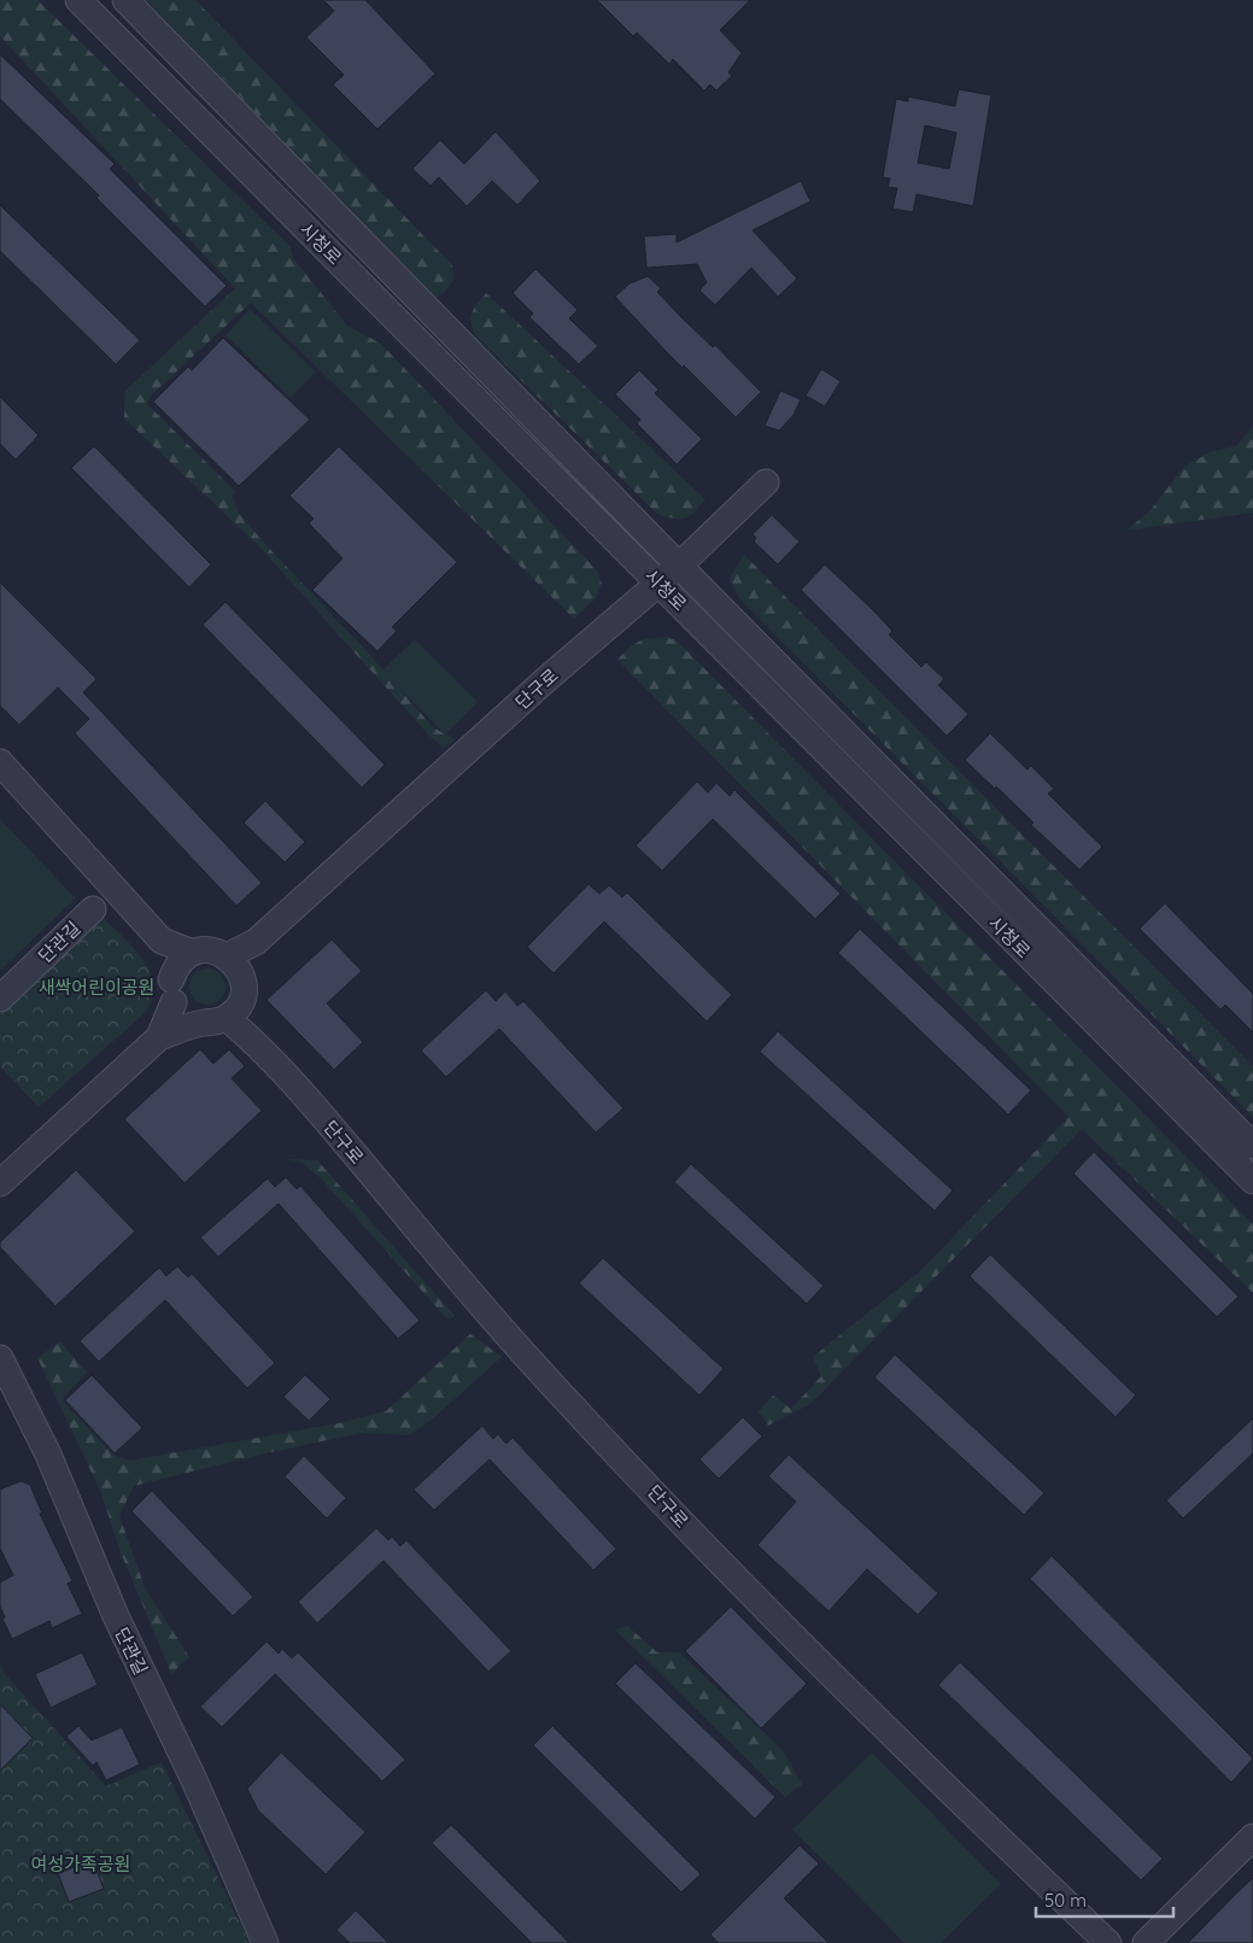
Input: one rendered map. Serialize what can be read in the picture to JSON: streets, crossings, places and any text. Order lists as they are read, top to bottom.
{
  "streets": {
    "street": ["시청로", "단구로", "단관길"]
  },
  "crossings": [
    ["시청로", "단구로"]
  ],
  "parks": ["새싹어린이공원", "여성가족공원"],
  "scale_bar": "50 m"
}
